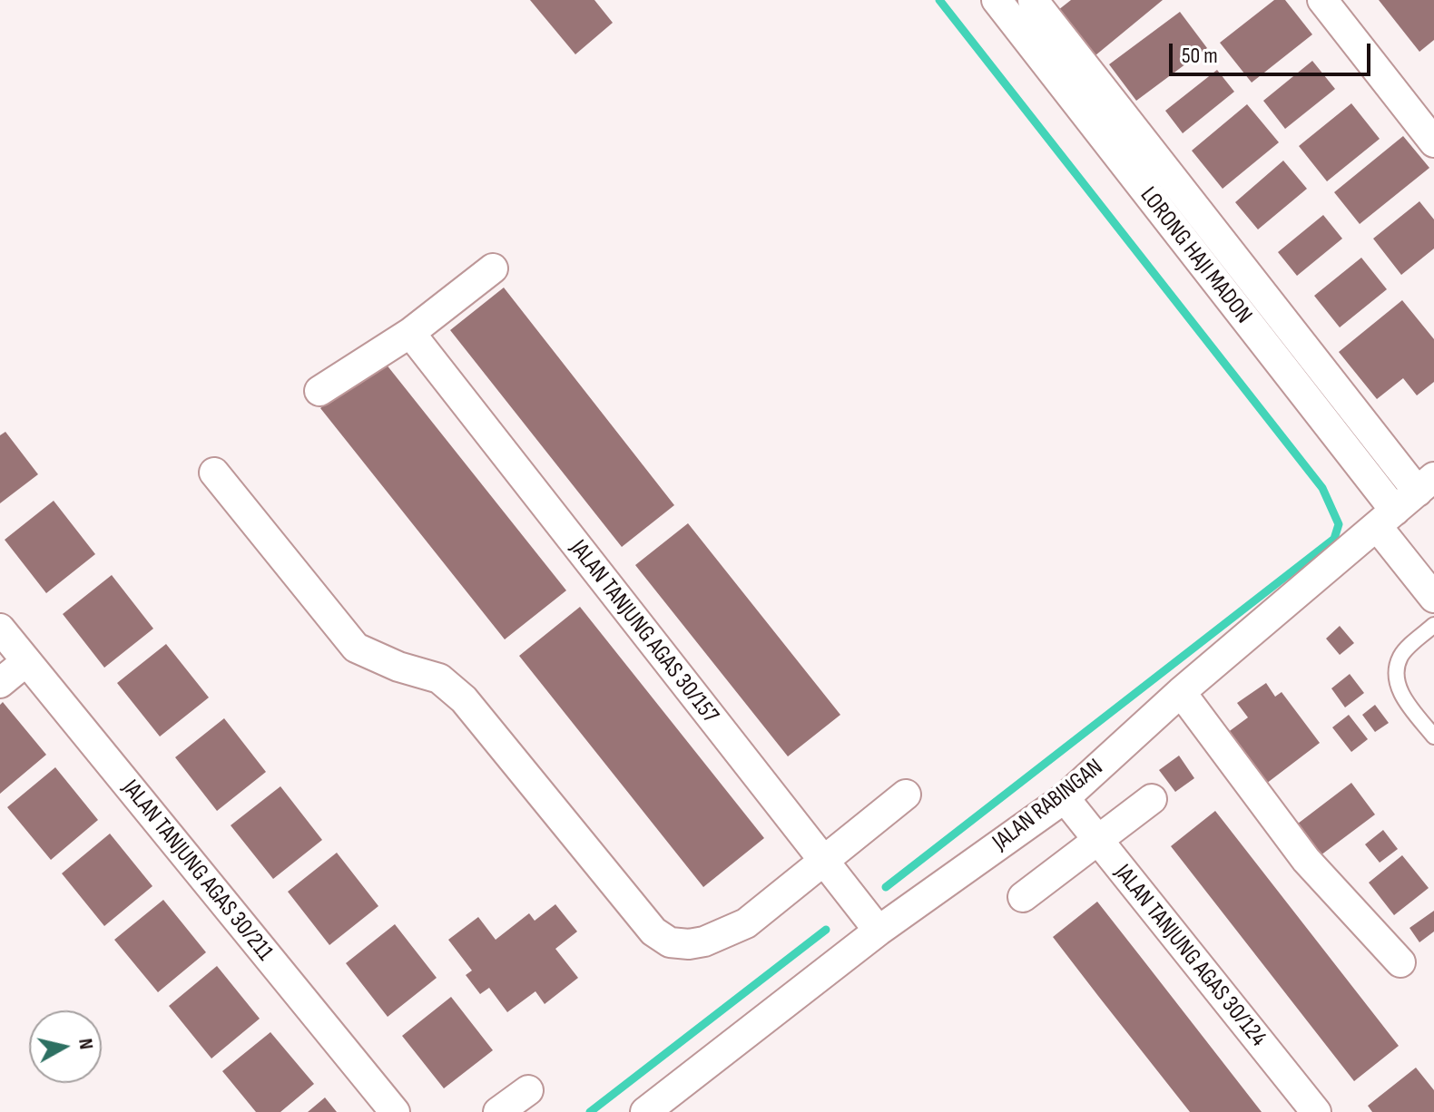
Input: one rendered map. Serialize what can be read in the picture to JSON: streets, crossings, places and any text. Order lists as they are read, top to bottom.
{
  "streets": {
    "street": [
      "LORONG HAJI MADON",
      "JALAN TANJUNG AGAS 30/157",
      "JALAN RABINGAN",
      "JALAN TANJUNG AGAS 30/211",
      "JALAN TANJUNG AGAS 30/124"
    ]
  },
  "crossings": [
    ["LORONG HAJI MADON", "JALAN RABINGAN"],
    ["JALAN TANJUNG AGAS 30/157", "JALAN RABINGAN"],
    ["JALAN RABINGAN", "JALAN TANJUNG AGAS 30/124"]
  ],
  "scale_bar": "50 m",
  "north": "right"
}
